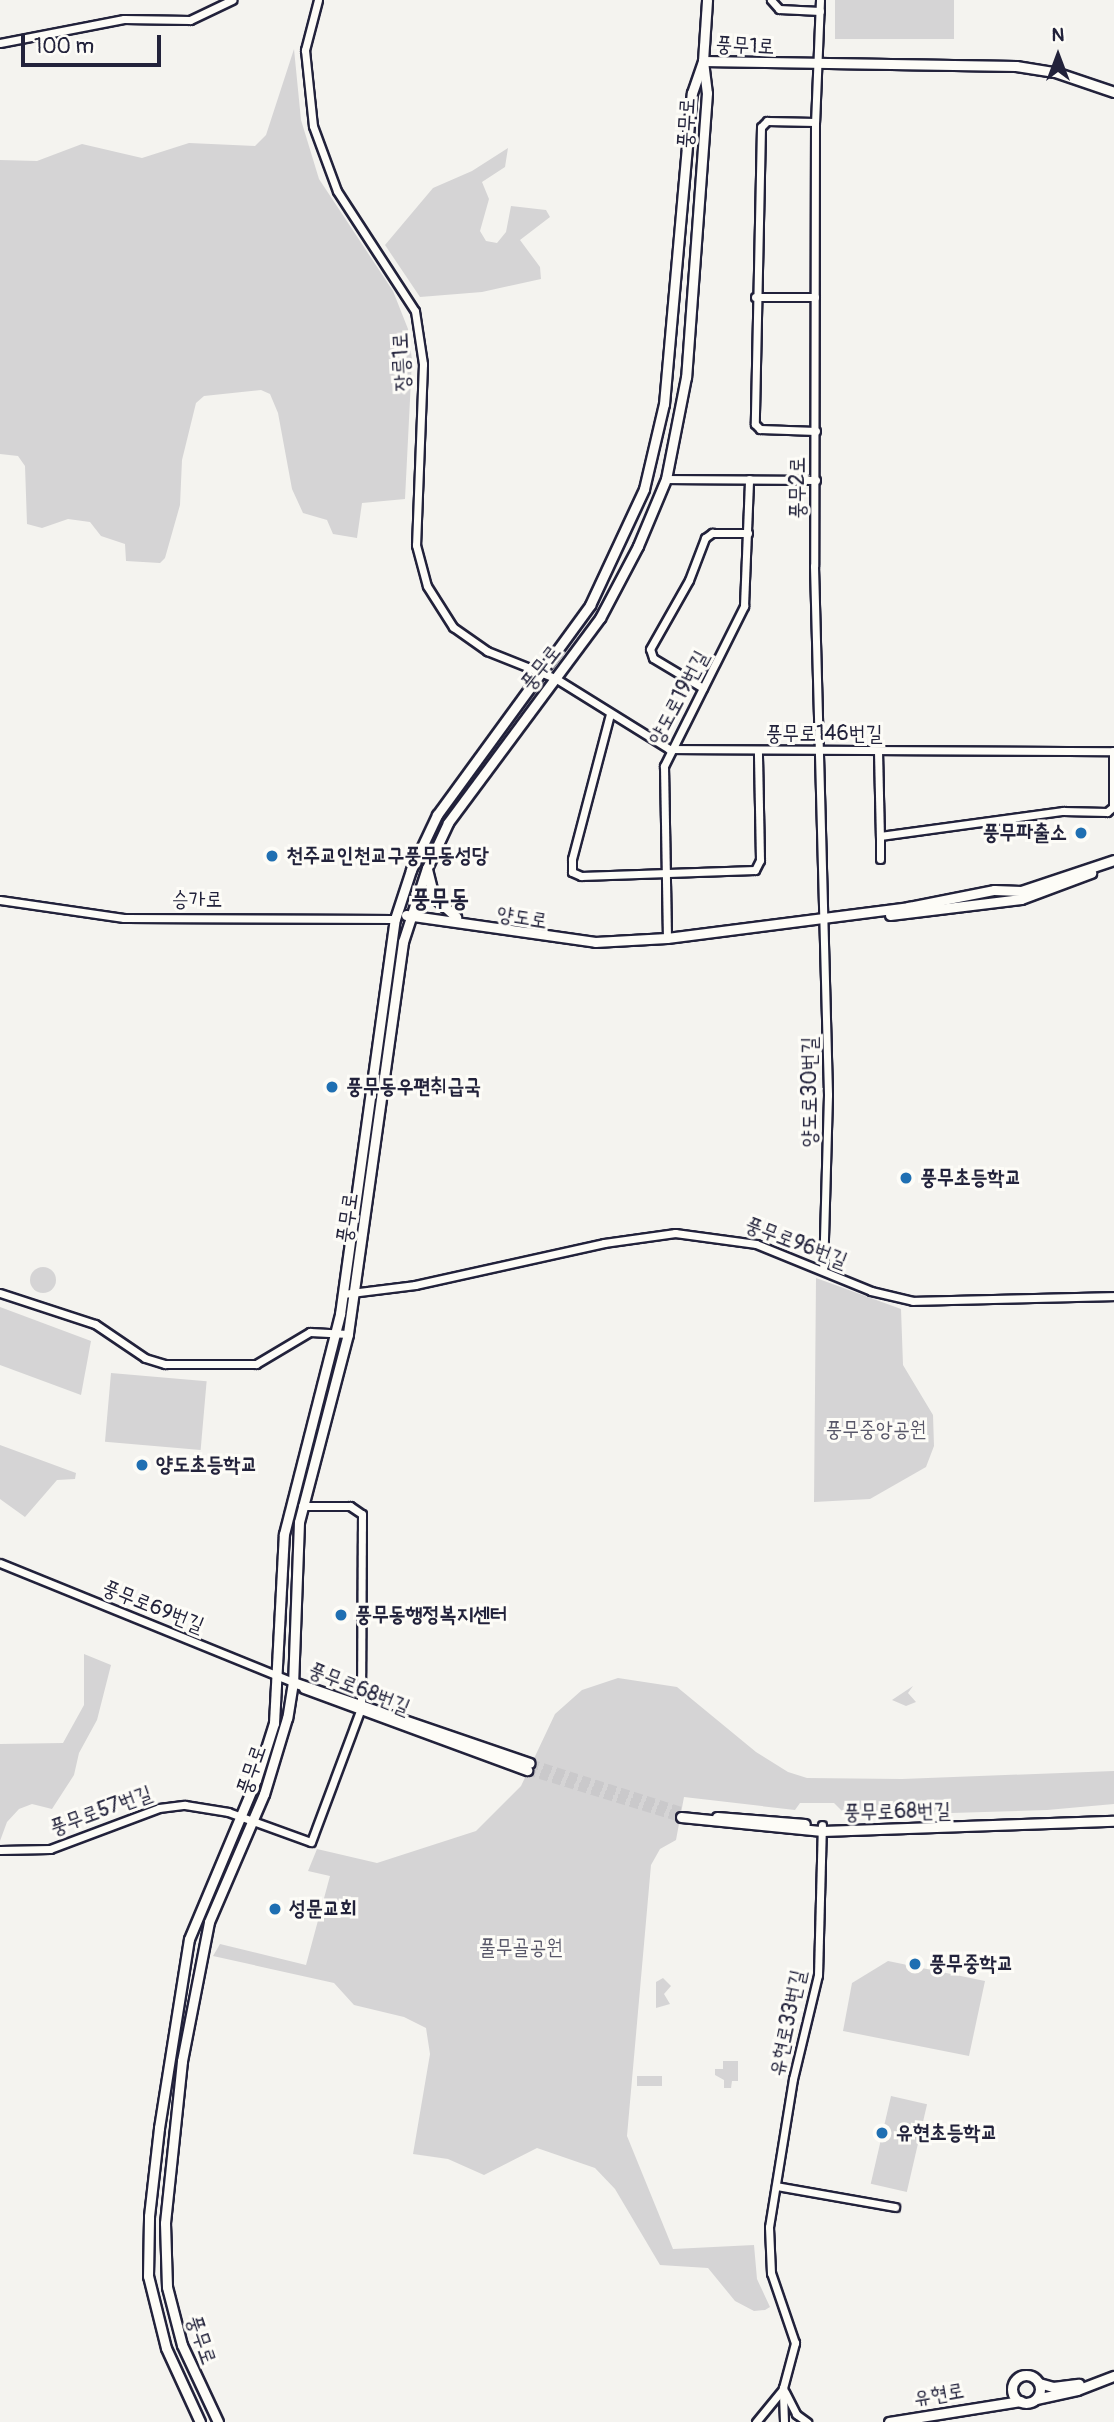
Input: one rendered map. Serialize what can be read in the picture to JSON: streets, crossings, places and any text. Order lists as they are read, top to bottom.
{
  "streets": {
    "street": [
      "풍무1로",
      "풍무로",
      "장릉1로",
      "풍무2로",
      "양도로19번길",
      "풍무로146번길",
      "승가로",
      "양도로",
      "양도로30번길",
      "풍무로96번길",
      "풍무로69번길",
      "풍무로68번길",
      "풍무로57번길",
      "유현로33번길",
      "유현로"
    ]
  },
  "crossings": [
    ["풍무1로", "풍무로"],
    ["풍무1로", "풍무2로"],
    ["풍무로", "장릉1로"],
    ["풍무로", "풍무로146번길"],
    ["풍무로", "승가로"],
    ["풍무로", "양도로"],
    ["풍무로", "풍무로96번길"],
    ["풍무로", "풍무로69번길"],
    ["풍무로", "풍무로68번길"],
    ["풍무로", "풍무로57번길"],
    ["장릉1로", "풍무로146번길"],
    ["풍무2로", "풍무로146번길"],
    ["풍무2로", "양도로"],
    ["풍무2로", "양도로30번길"],
    ["양도로19번길", "풍무로146번길"],
    ["양도로19번길", "양도로"],
    ["승가로", "양도로"],
    ["양도로", "양도로30번길"],
    ["양도로30번길", "풍무로96번길"],
    ["풍무로69번길", "풍무로68번길"],
    ["풍무로68번길", "풍무로57번길"],
    ["풍무로68번길", "유현로33번길"]
  ],
  "districts": ["풍무동"],
  "parks": ["풍무중앙공원", "풀무골공원"],
  "places": [
    "풍무파출소",
    "천주교인천교구풍무동성당",
    "풍무동우편취급국",
    "풍무초등학교",
    "양도초등학교",
    "풍무동행정복지센터",
    "성문교회",
    "풍무중학교",
    "유현초등학교"
  ],
  "scale_bar": "100 m",
  "north": "top"
}
